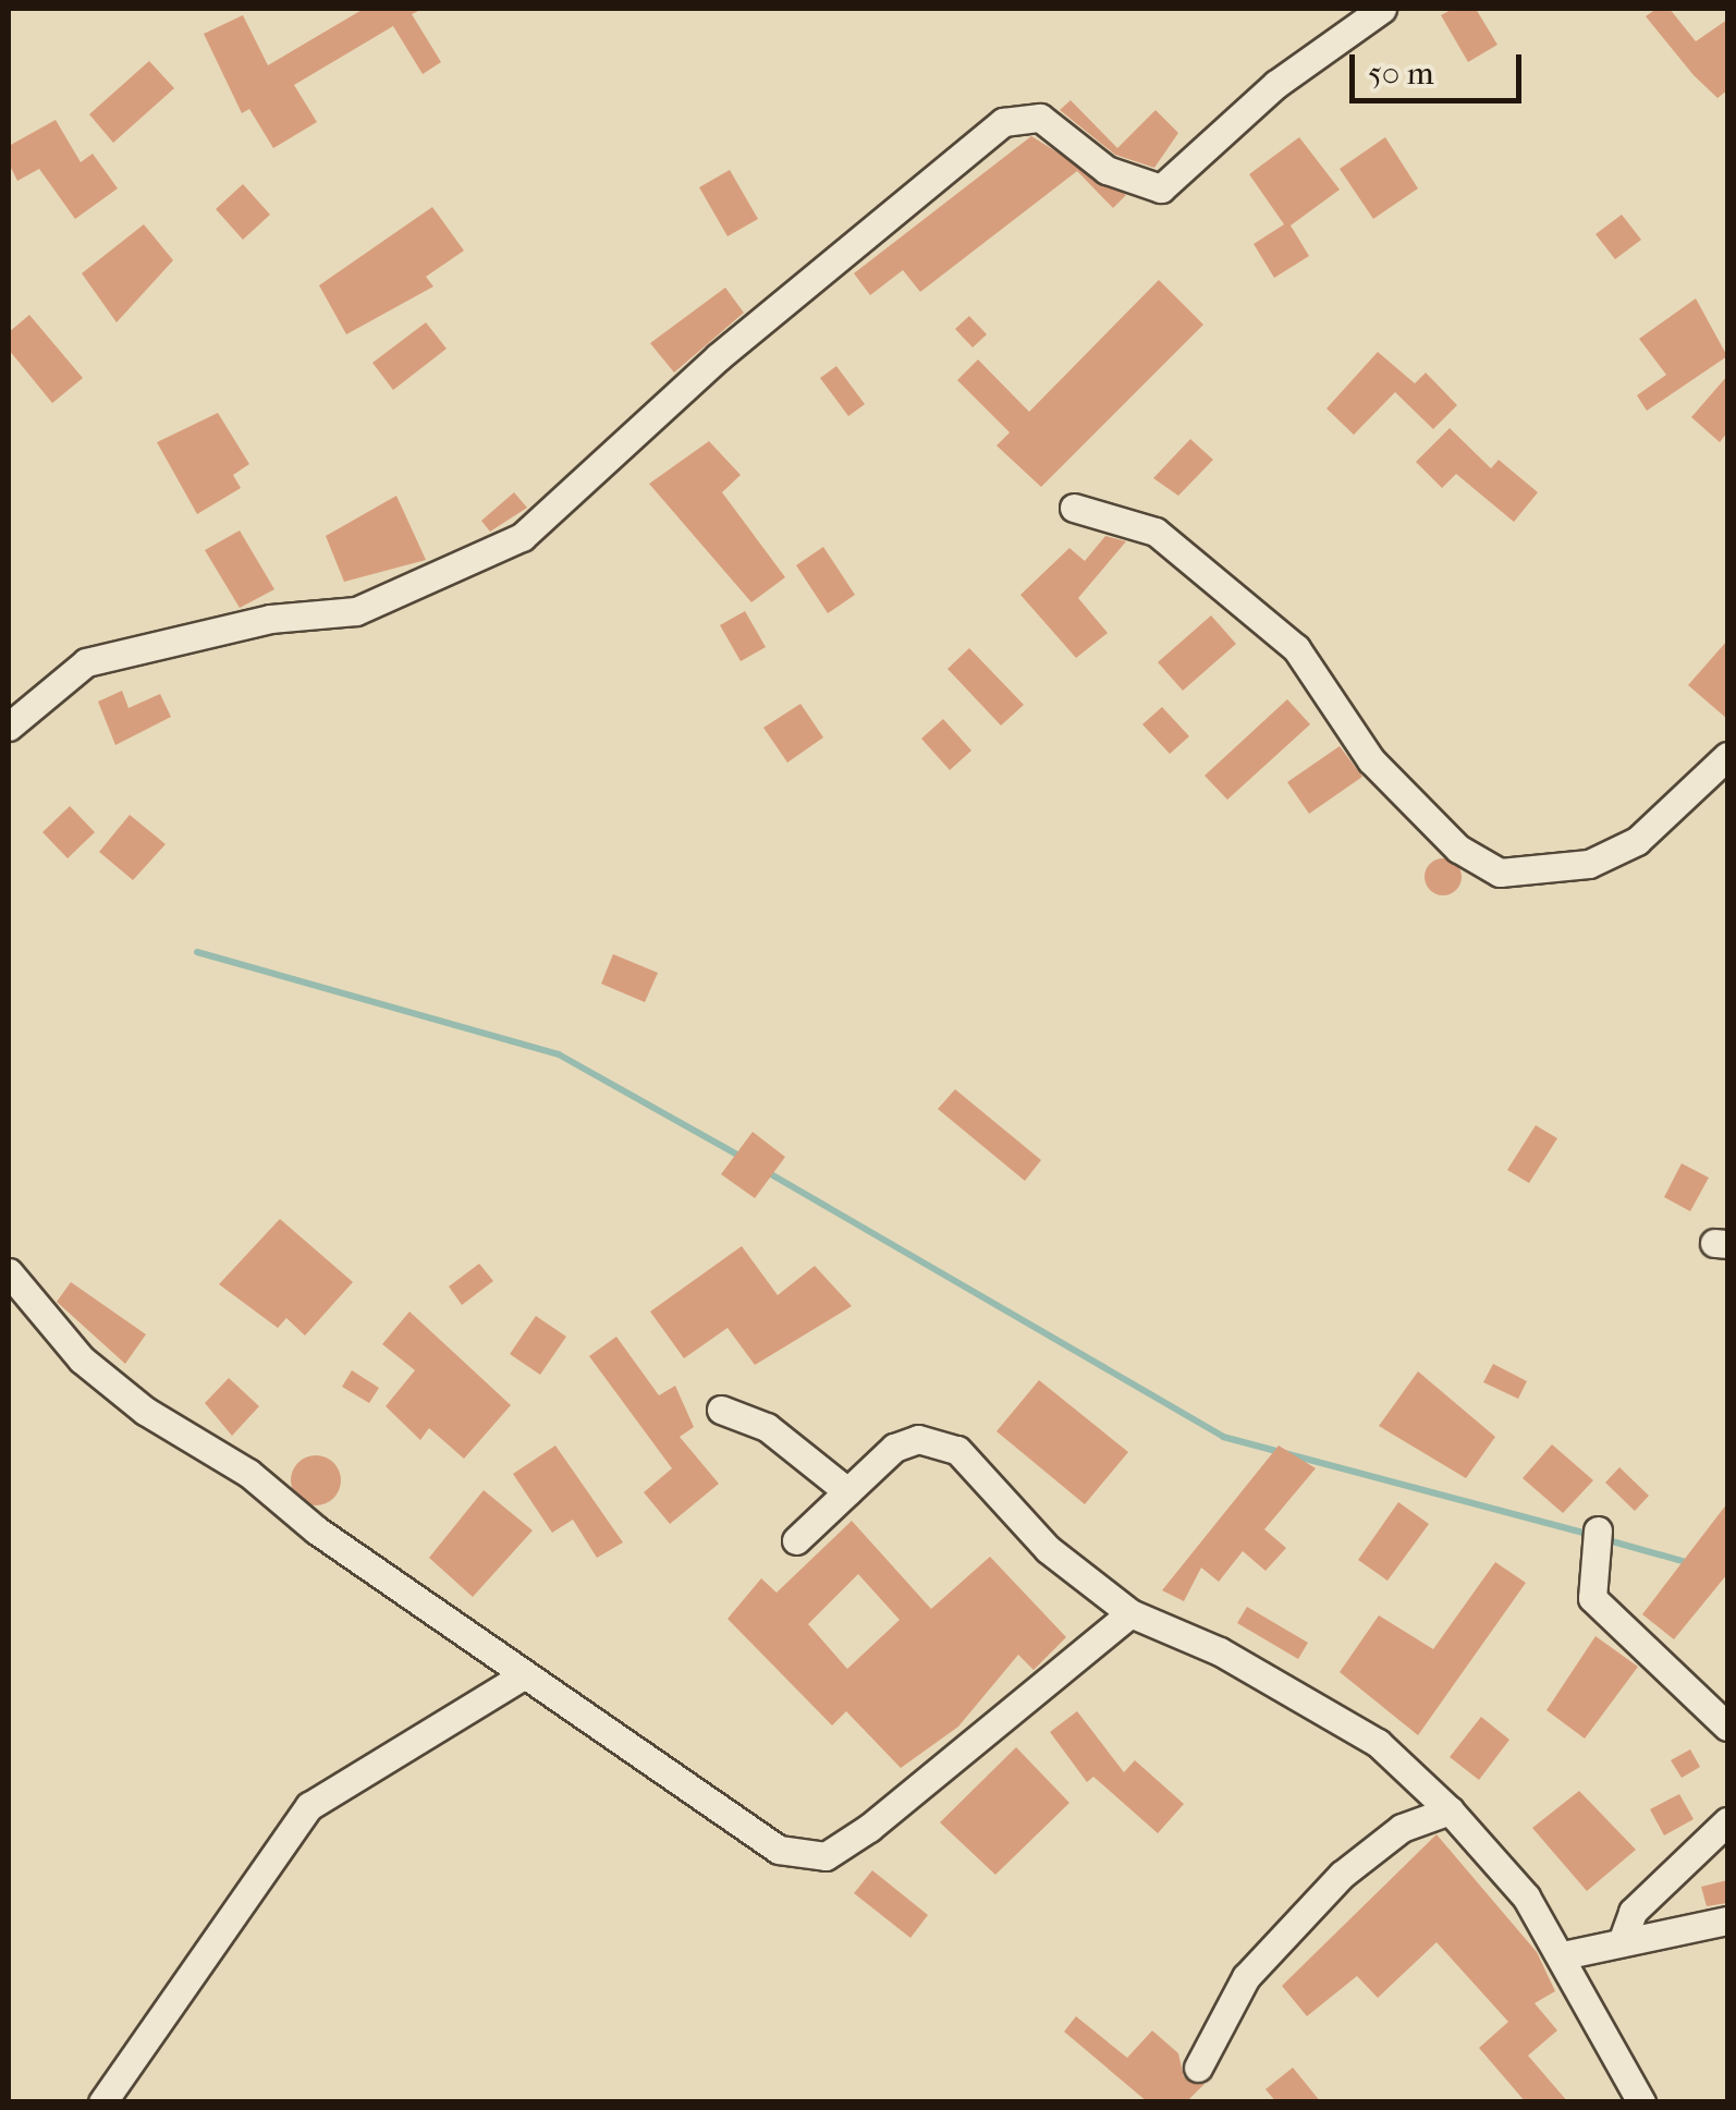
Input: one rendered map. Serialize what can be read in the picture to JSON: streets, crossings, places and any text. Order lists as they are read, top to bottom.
{
  "scale_bar": "50 m"
}
